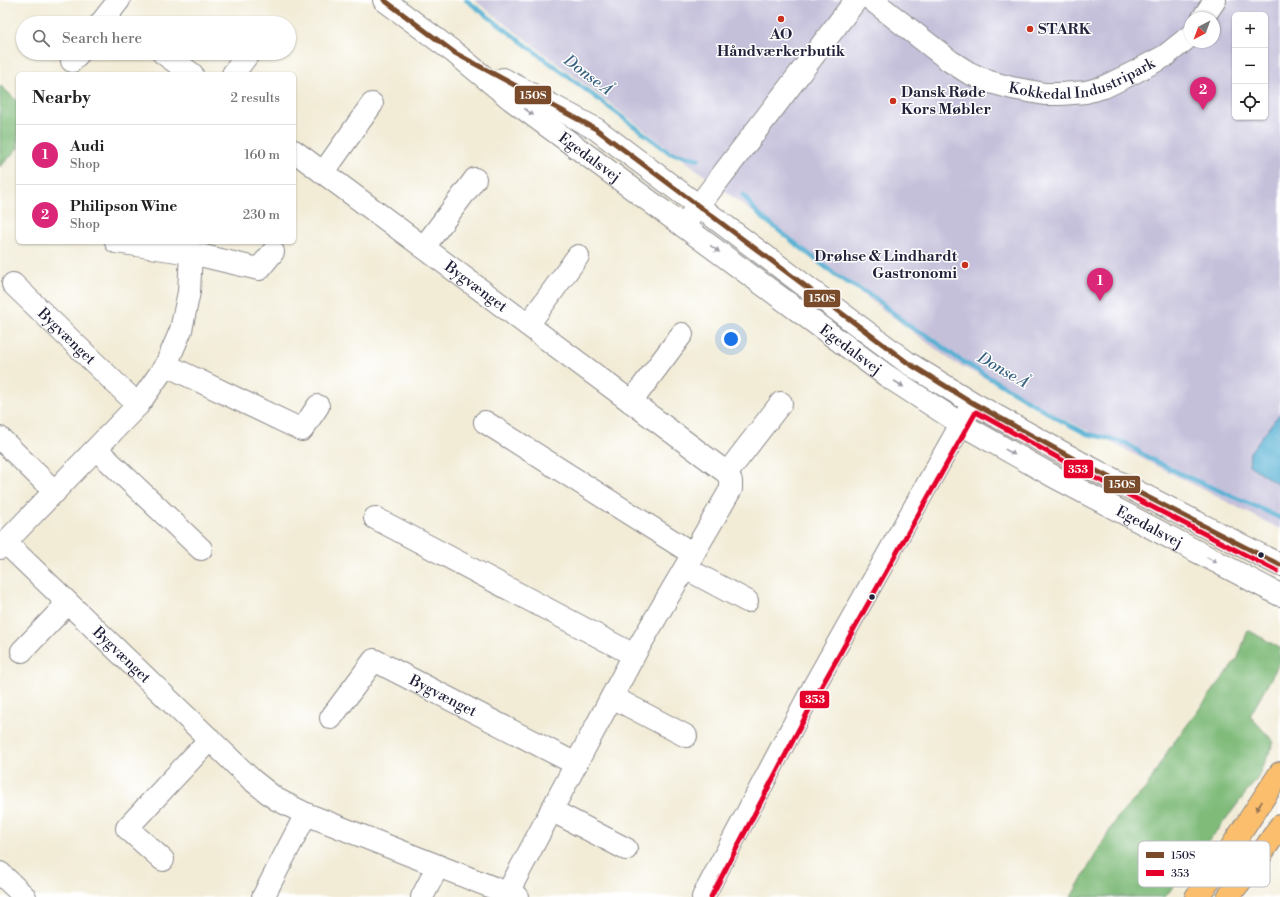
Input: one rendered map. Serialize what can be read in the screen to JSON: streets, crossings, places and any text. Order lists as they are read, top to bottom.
{
  "streets": {
    "street": ["Kokkedal Industripark", "Egedalsvej", "Bygvænget"]
  },
  "water": ["Donse Å"],
  "places": [
    "AO Håndværkerbutik",
    "STARK",
    "Dansk Røde Kors Møbler",
    "Drøhse & Lindhardt Gastronomi"
  ],
  "lines": ["transit line 150S", "transit line 353"],
  "legend": ["150S", "353"],
  "north": "bottom left",
  "page": {
    "map_buttons": ["+", "−"],
    "search": "Search here",
    "heading": ["Nearby", "2 results"],
    "pins": ["2", "1"],
    "list": [
      {
        "mark": "1",
        "name": "Audi",
        "note": "Shop",
        "value": "160 m"
      },
      {
        "mark": "2",
        "name": "Philipson Wine",
        "note": "Shop",
        "value": "230 m"
      }
    ]
  }
}
